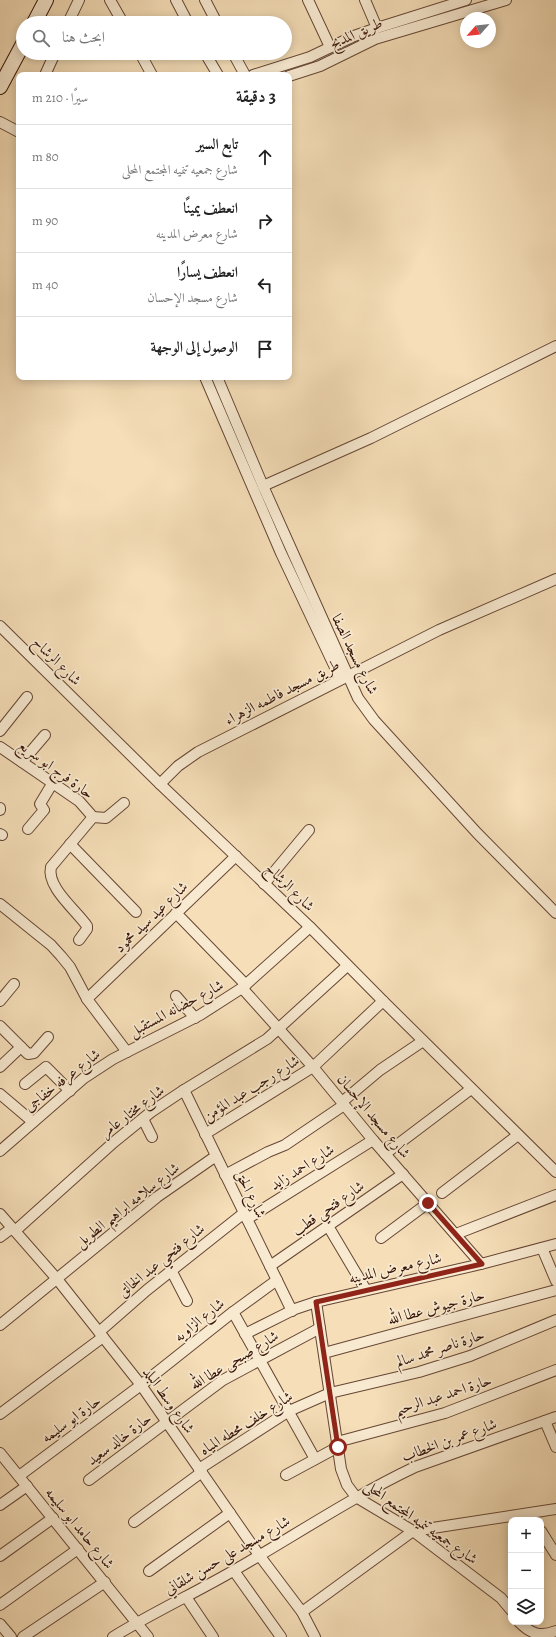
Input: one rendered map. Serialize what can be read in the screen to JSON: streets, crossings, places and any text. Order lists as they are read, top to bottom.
{
  "streets": {
    "street": [
      "طريق المدبح",
      "شارع مسجد الصفا",
      "شارع الرشاح",
      "طريق مسجد فاطمه الزهراء",
      "حارة فرج ابو سريع",
      "شارع عيد سيد محمود",
      "شارع حضانه المستقبل",
      "شارع عرفه خفاجى",
      "شارع رجب عبد المؤمن",
      "شارع مختار عامر",
      "شارع مسجد الإحسان",
      "شارع احمد زايد",
      "شارع الحق",
      "شارع سلامه ابراهيم الطويل",
      "شارع فتحي قطب",
      "شارع فتحي عبد الخالق",
      "شارع معرض المدينه",
      "حارة جيوش عطا الله",
      "شارع الزاويه",
      "حارة ناصر محمد سالم",
      "شارع صبحى عطا الله",
      "حارة احمد عبد الرحيم",
      "شارع وسط البلد",
      "حارة ابو سليمه",
      "شارع خلف محطه المياه",
      "حارة خالد سعيد",
      "شارع عمر بن الخطاب",
      "شارع جمعيه تنميه المجتمع المحلى",
      "شارع حامد ابو سليمه",
      "شارع مسجد على حسن شلقاني"
    ]
  },
  "crossings": [
    ["شارع مسجد الصفا", "طريق مسجد فاطمه الزهراء"],
    ["شارع الرشاح", "طريق مسجد فاطمه الزهراء"],
    ["شارع الرشاح", "شارع عيد سيد محمود"],
    ["شارع الرشاح", "شارع حضانه المستقبل"],
    ["شارع الرشاح", "شارع رجب عبد المؤمن"],
    ["شارع الرشاح", "شارع مختار عامر"],
    ["شارع عيد سيد محمود", "شارع مسجد الإحسان"],
    ["شارع حضانه المستقبل", "شارع عرفه خفاجى"],
    ["شارع حضانه المستقبل", "شارع مسجد الإحسان"],
    ["شارع رجب عبد المؤمن", "شارع مسجد الإحسان"],
    ["شارع رجب عبد المؤمن", "شارع الحق"],
    ["شارع مختار عامر", "شارع مسجد الإحسان"],
    ["شارع مختار عامر", "شارع الحق"],
    ["شارع مختار عامر", "شارع وسط البلد"],
    ["شارع مسجد الإحسان", "شارع احمد زايد"],
    ["شارع مسجد الإحسان", "شارع فتحي قطب"],
    ["شارع مسجد الإحسان", "شارع معرض المدينه"],
    ["شارع احمد زايد", "شارع الحق"],
    ["شارع احمد زايد", "شارع فتحي عبد الخالق"],
    ["شارع الحق", "شارع سلامه ابراهيم الطويل"],
    ["شارع الحق", "شارع فتحي قطب"],
    ["شارع الحق", "شارع فتحي عبد الخالق"],
    ["شارع الحق", "شارع معرض المدينه"],
    ["شارع الحق", "شارع الزاويه"],
    ["شارع سلامه ابراهيم الطويل", "شارع وسط البلد"],
    ["شارع فتحي عبد الخالق", "شارع وسط البلد"],
    ["شارع معرض المدينه", "شارع جمعيه تنميه المجتمع المحلى"],
    ["حارة جيوش عطا الله", "شارع جمعيه تنميه المجتمع المحلى"],
    ["شارع الزاويه", "شارع وسط البلد"],
    ["شارع الزاويه", "حارة ابو سليمه"],
    ["حارة ناصر محمد سالم", "شارع خلف محطه المياه"],
    ["حارة ناصر محمد سالم", "شارع جمعيه تنميه المجتمع المحلى"],
    ["شارع صبحى عطا الله", "شارع وسط البلد"],
    ["شارع صبحى عطا الله", "حارة خالد سعيد"],
    ["شارع صبحى عطا الله", "شارع جمعيه تنميه المجتمع المحلى"],
    ["حارة احمد عبد الرحيم", "شارع جمعيه تنميه المجتمع المحلى"],
    ["شارع وسط البلد", "حارة ابو سليمه"],
    ["شارع وسط البلد", "شارع خلف محطه المياه"],
    ["شارع وسط البلد", "حارة خالد سعيد"],
    ["شارع وسط البلد", "شارع مسجد على حسن شلقاني"],
    ["حارة ابو سليمه", "شارع حامد ابو سليمه"],
    ["شارع خلف محطه المياه", "شارع جمعيه تنميه المجتمع المحلى"],
    ["شارع عمر بن الخطاب", "شارع جمعيه تنميه المجتمع المحلى"],
    ["شارع عمر بن الخطاب", "شارع مسجد على حسن شلقاني"],
    ["شارع جمعيه تنميه المجتمع المحلى", "شارع مسجد على حسن شلقاني"],
    ["شارع حامد ابو سليمه", "شارع مسجد على حسن شلقاني"]
  ],
  "north": "bottom left",
  "page": {
    "search": "ابحث هنا",
    "heading": ["3 دقيقة", "سيرًا · 210 m"],
    "list": [
      ["تابع السير", "شارع جمعيه تنميه المجتمع المحلى", "80 m"],
      ["انعطف يمينًا", "شارع معرض المدينه", "90 m"],
      ["انعطف يسارًا", "شارع مسجد الإحسان", "40 m"],
      "الوصول إلى الوجهة"
    ],
    "map_buttons": ["+", "−"]
  }
}
